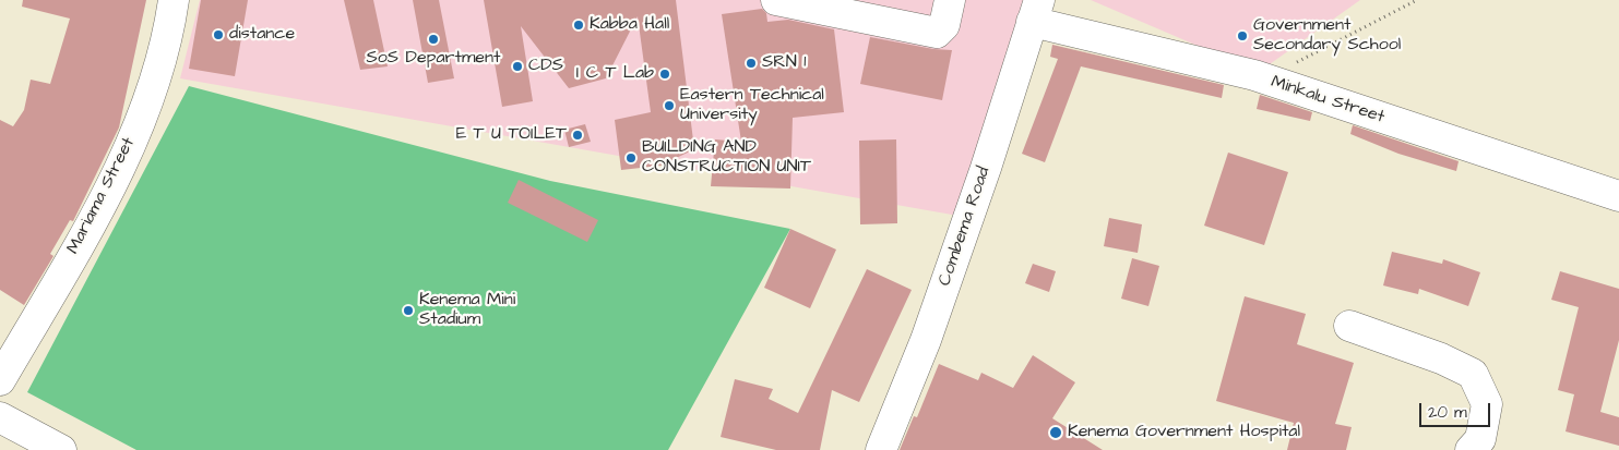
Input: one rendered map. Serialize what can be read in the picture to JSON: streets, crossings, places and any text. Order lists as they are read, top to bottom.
{
  "streets": {
    "street": ["Minkalu Street", "Mariama Street", "Combema Road"]
  },
  "crossings": [
    ["Minkalu Street", "Combema Road"]
  ],
  "places": [
    "Kabba Hall",
    "distance",
    "Government Secondary School",
    "SoS Department",
    "SRN 1",
    "CDS",
    "I C T Lab",
    "Eastern Technical University",
    "E T U TOILET",
    "BUILDING AND CONSTRUCTION UNIT",
    "Kenema Mini Stadium",
    "Kenema Government Hospital"
  ],
  "scale_bar": "20 m"
}
